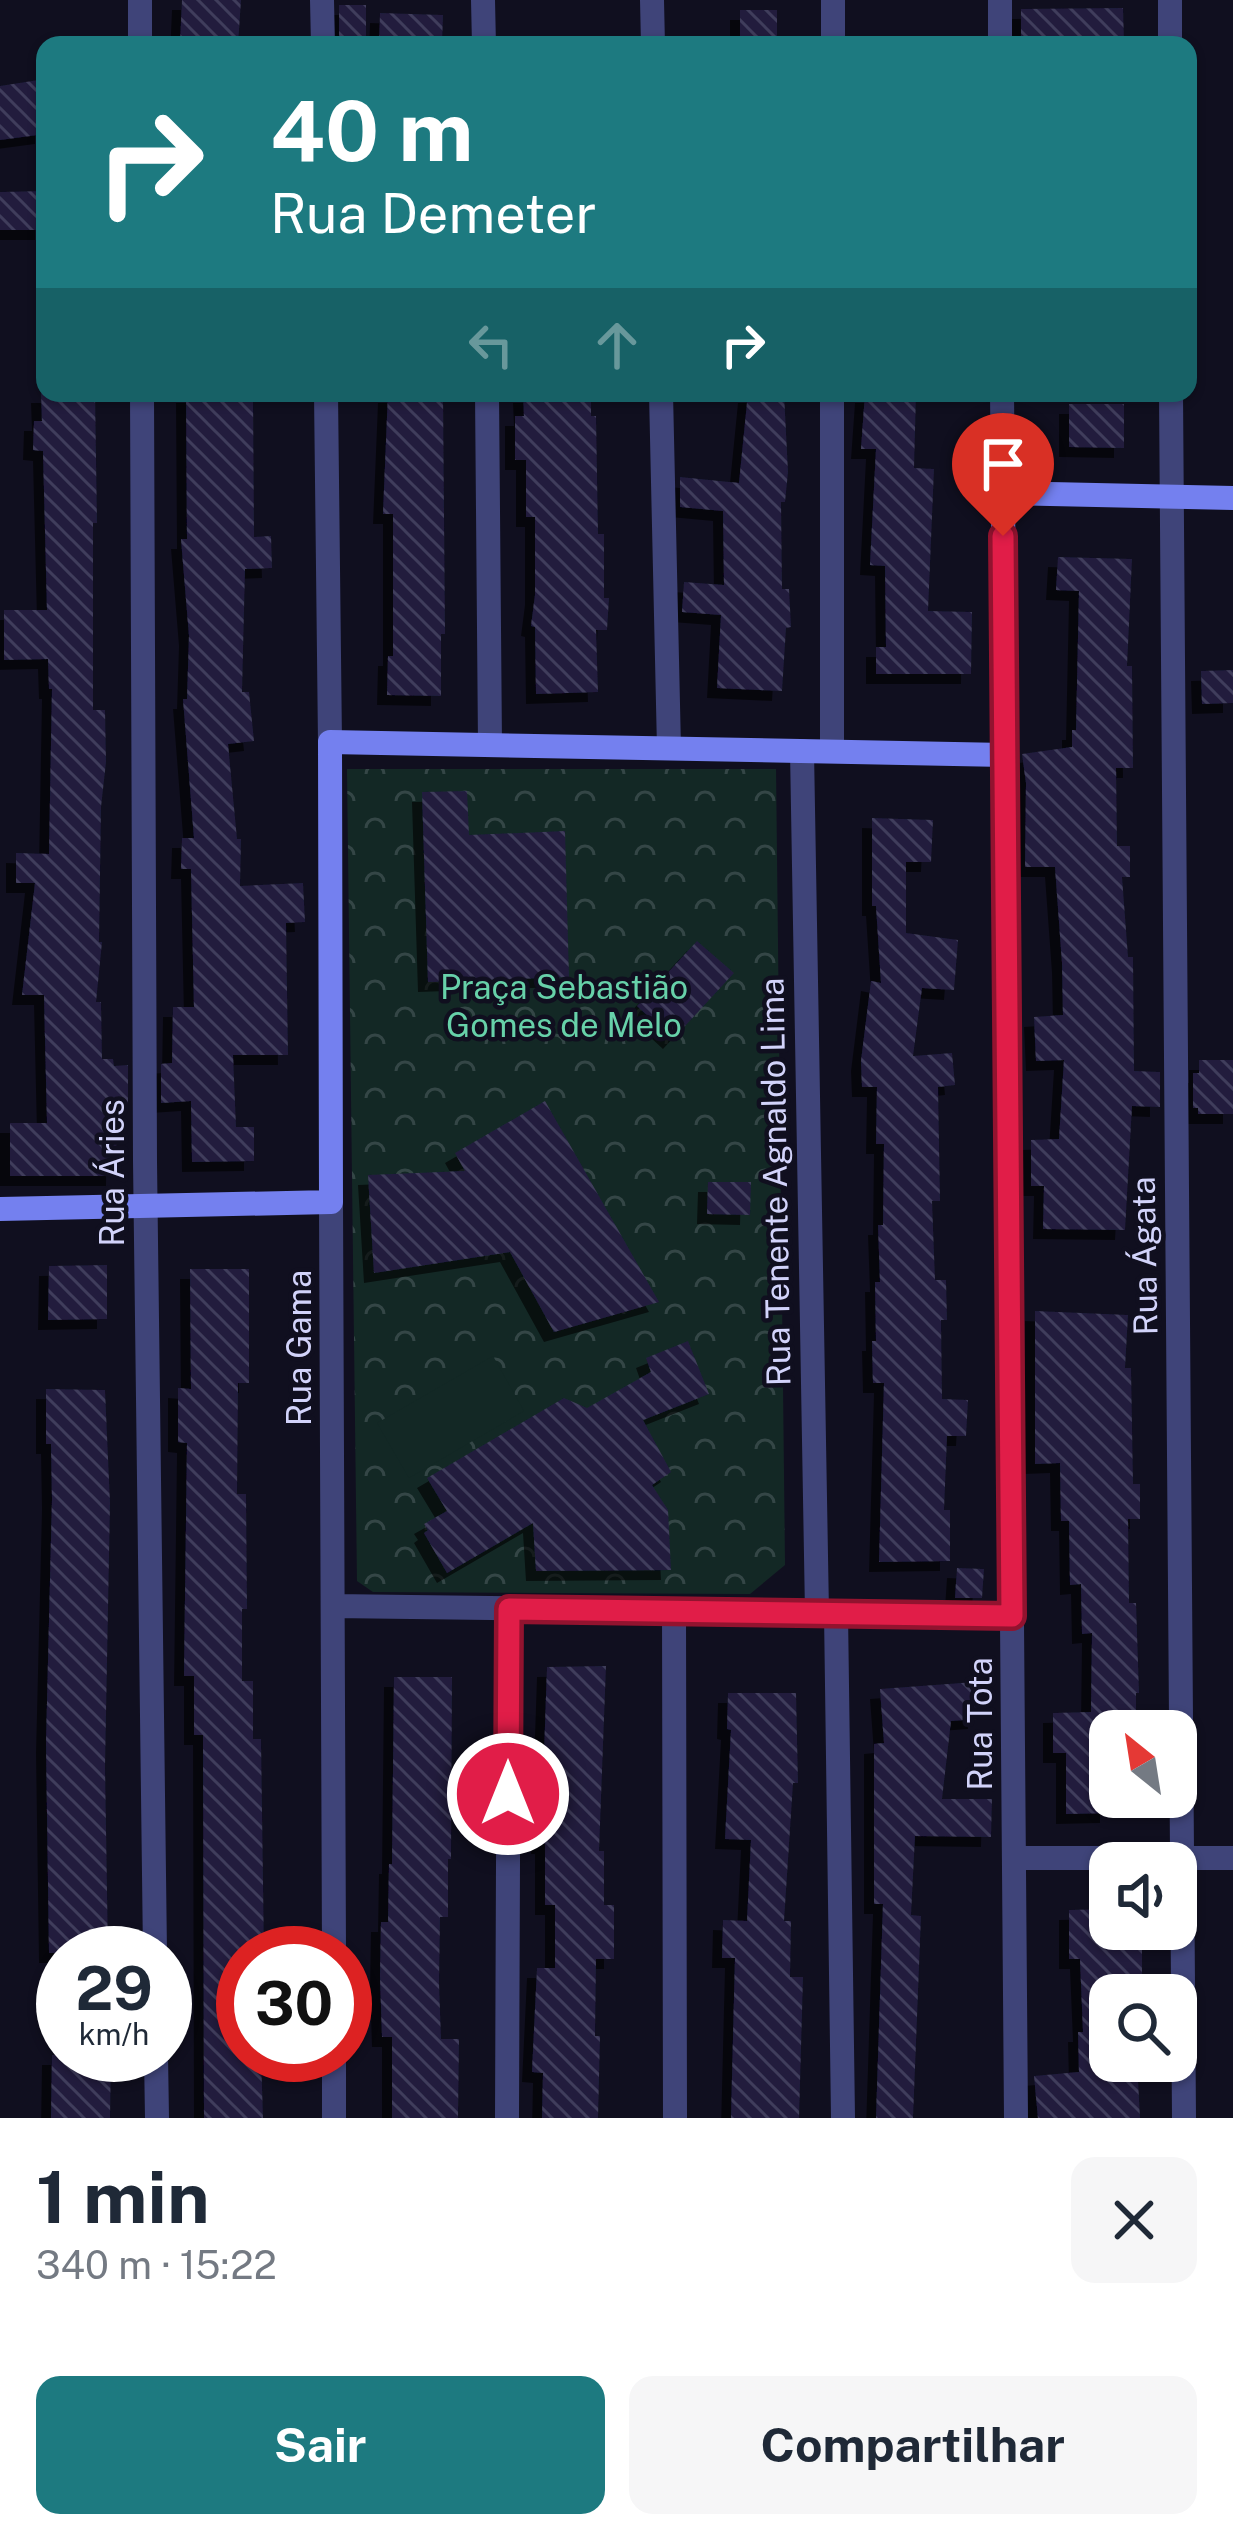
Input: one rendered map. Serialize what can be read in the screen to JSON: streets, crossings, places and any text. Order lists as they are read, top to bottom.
{
  "streets": {
    "street": [
      "Rua Áries",
      "Rua Tenente Agnaldo Lima",
      "Rua Ágata",
      "Rua Gama",
      "Rua Tota"
    ]
  },
  "parks": ["Praça Sebastião Gomes de Melo"],
  "north": "top left",
  "page": {
    "turn": ["40 m", "Rua Demeter"],
    "speed": "29 km/h",
    "limit": "30",
    "heading": ["1 min", "340 m · 15:22"],
    "buttons": ["Sair", "Compartilhar"]
  }
}
